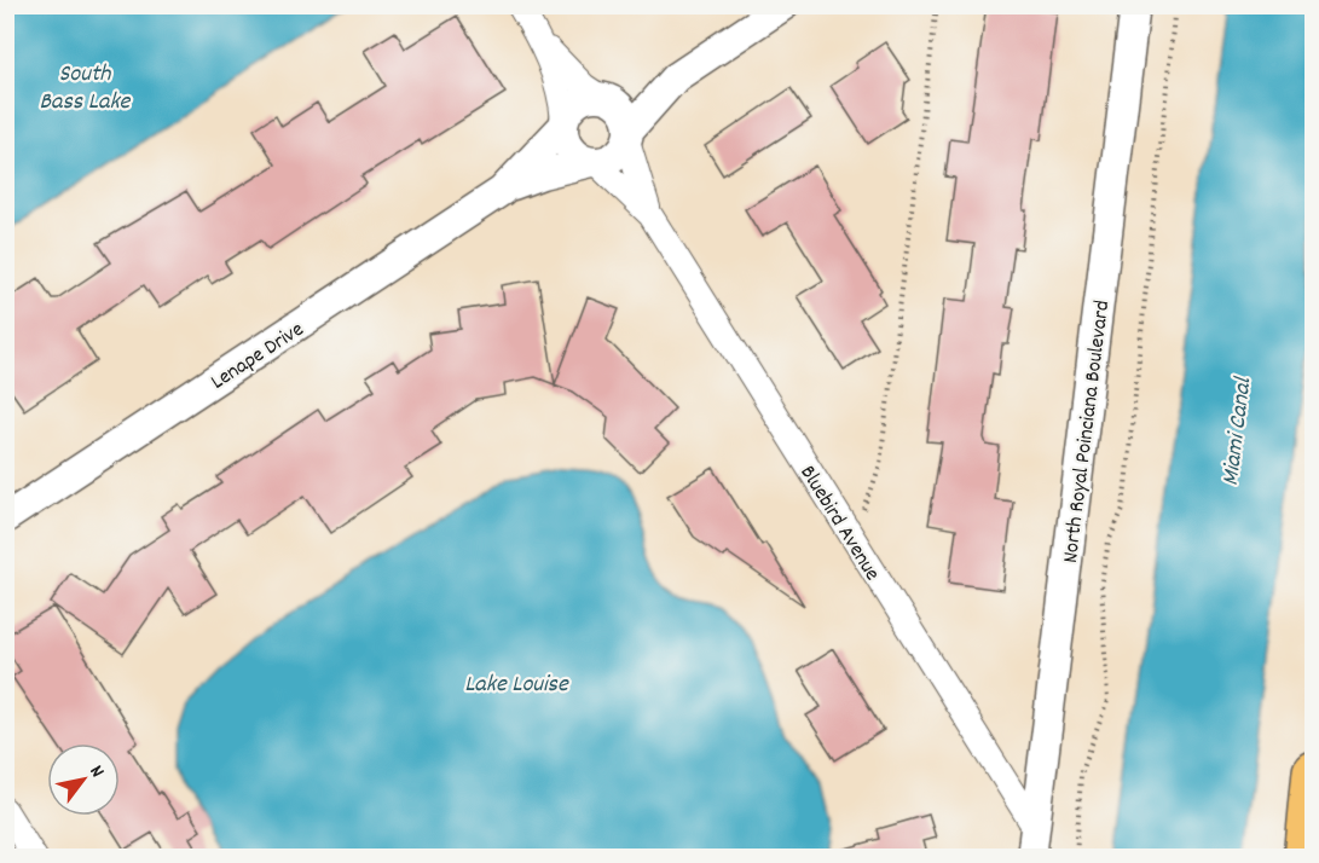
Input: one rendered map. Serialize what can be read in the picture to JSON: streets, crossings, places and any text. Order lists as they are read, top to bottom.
{
  "streets": {
    "street": ["Lenape Drive", "North Royal Poinciana Boulevard", "Bluebird Avenue"]
  },
  "crossings": [
    ["Lenape Drive", "Bluebird Avenue"],
    ["North Royal Poinciana Boulevard", "Bluebird Avenue"]
  ],
  "water": ["South Bass Lake", "Miami Canal", "Lake Louise"],
  "north": "top right"
}
